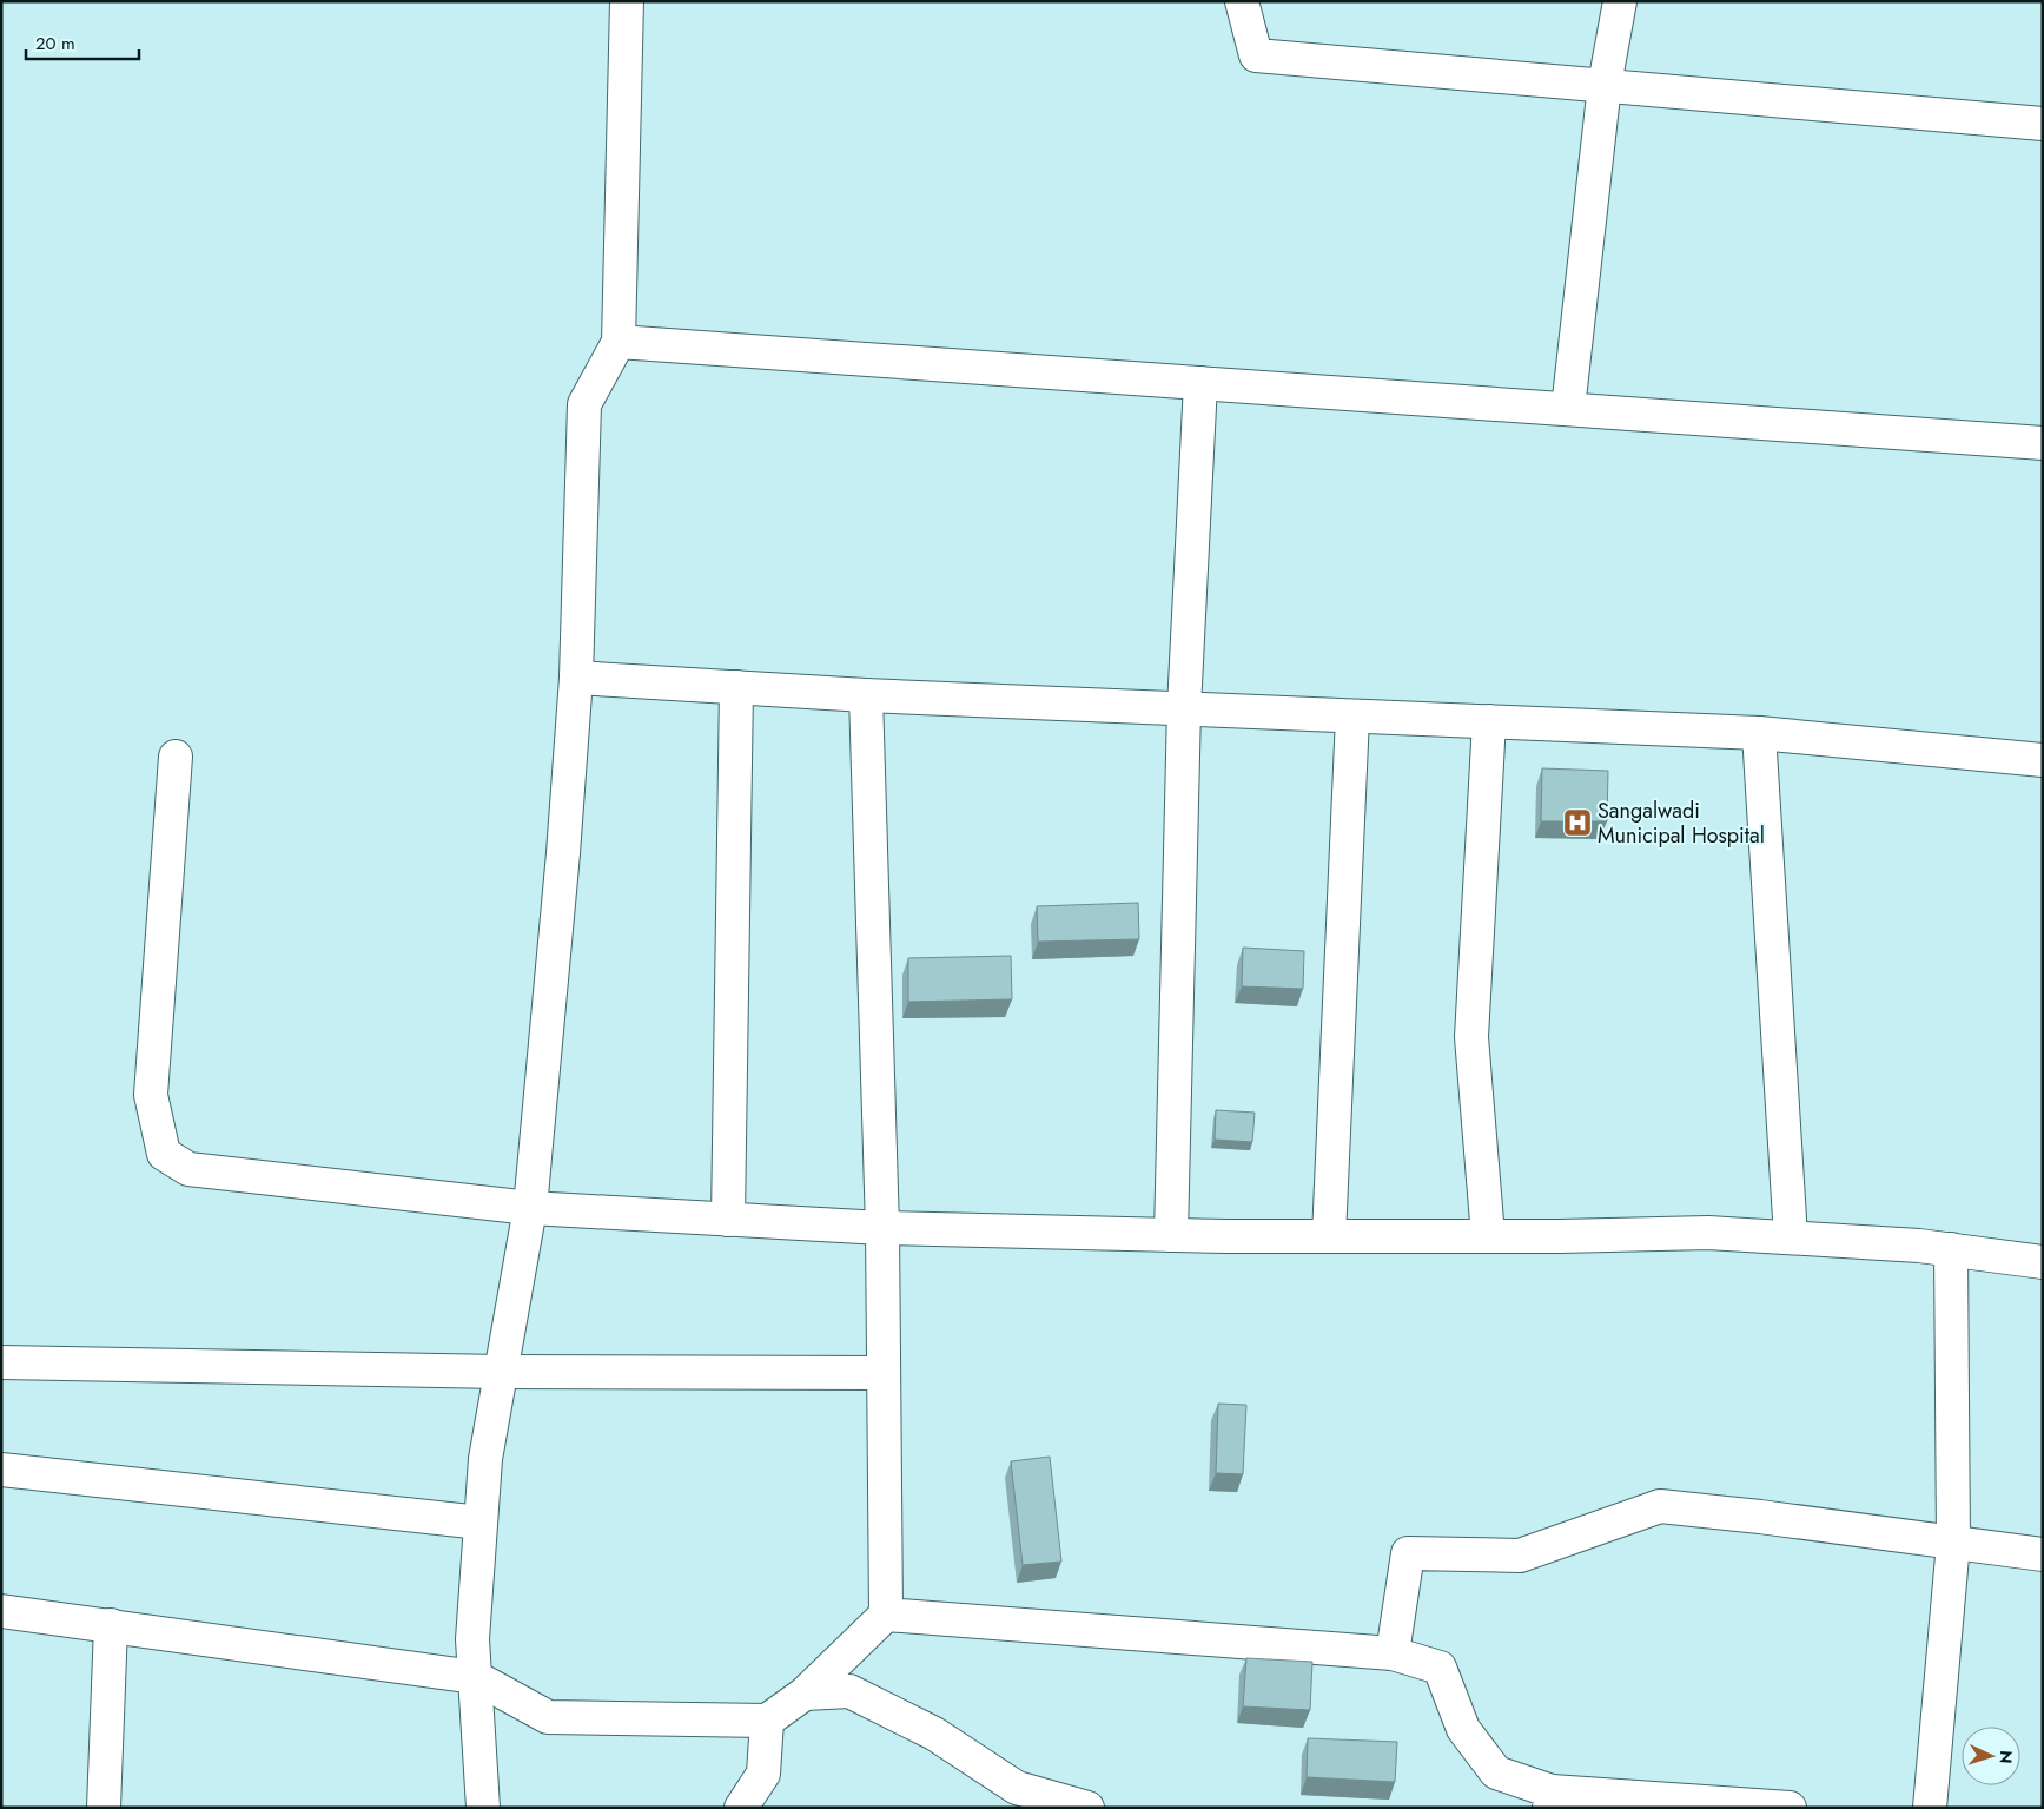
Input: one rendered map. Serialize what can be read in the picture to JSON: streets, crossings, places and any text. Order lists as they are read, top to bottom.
{
  "places": {
    "hospital": ["Sangalwadi Municipal Hospital"]
  },
  "scale_bar": "20 m",
  "north": "right"
}
